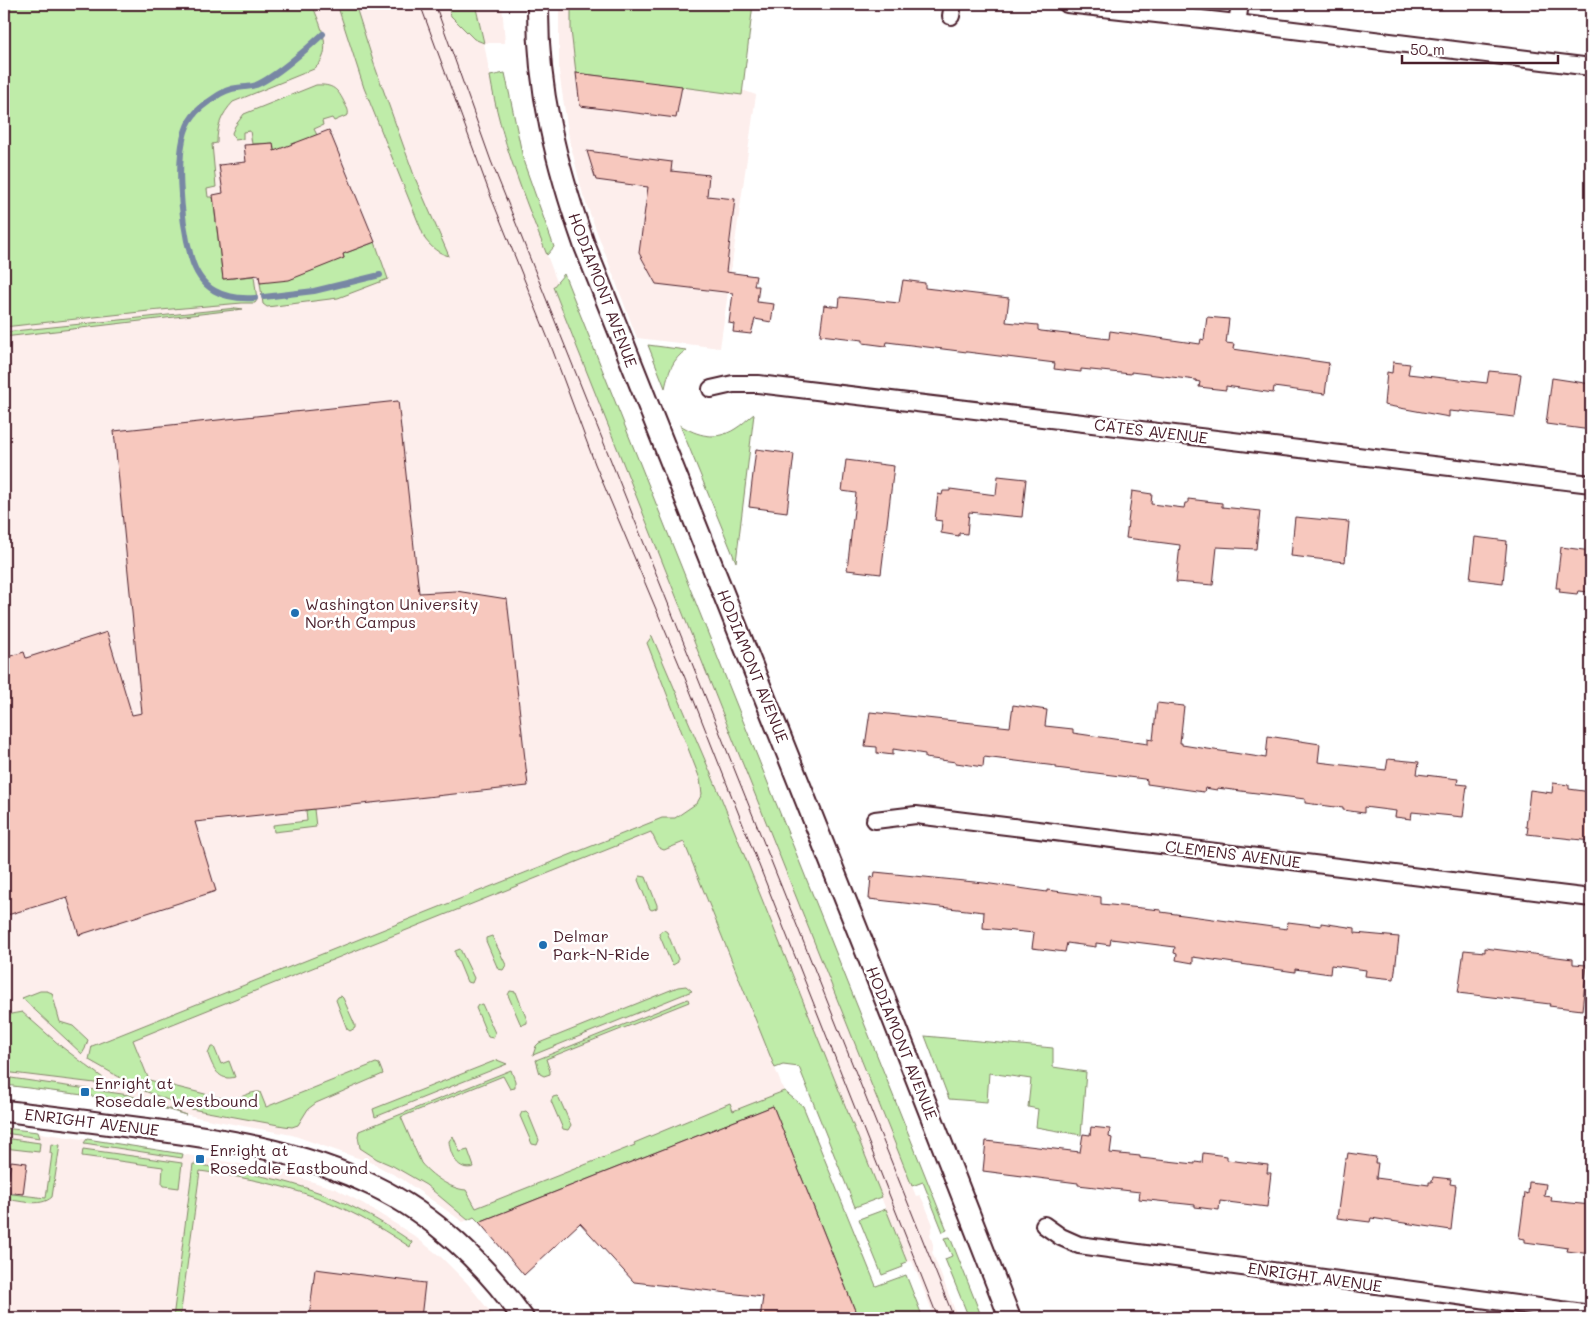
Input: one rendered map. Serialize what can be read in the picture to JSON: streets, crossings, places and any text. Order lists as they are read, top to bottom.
{
  "streets": {
    "street": [
      "HODIAMONT AVENUE",
      "CATES AVENUE",
      "CLEMENS AVENUE",
      "ENRIGHT AVENUE"
    ]
  },
  "places": {
    "other": ["Washington University North Campus", "Delmar Park-N-Ride"],
    "transit": ["Enright at Rosedale Westbound", "Enright at Rosedale Eastbound"]
  },
  "scale_bar": "50 m"
}
